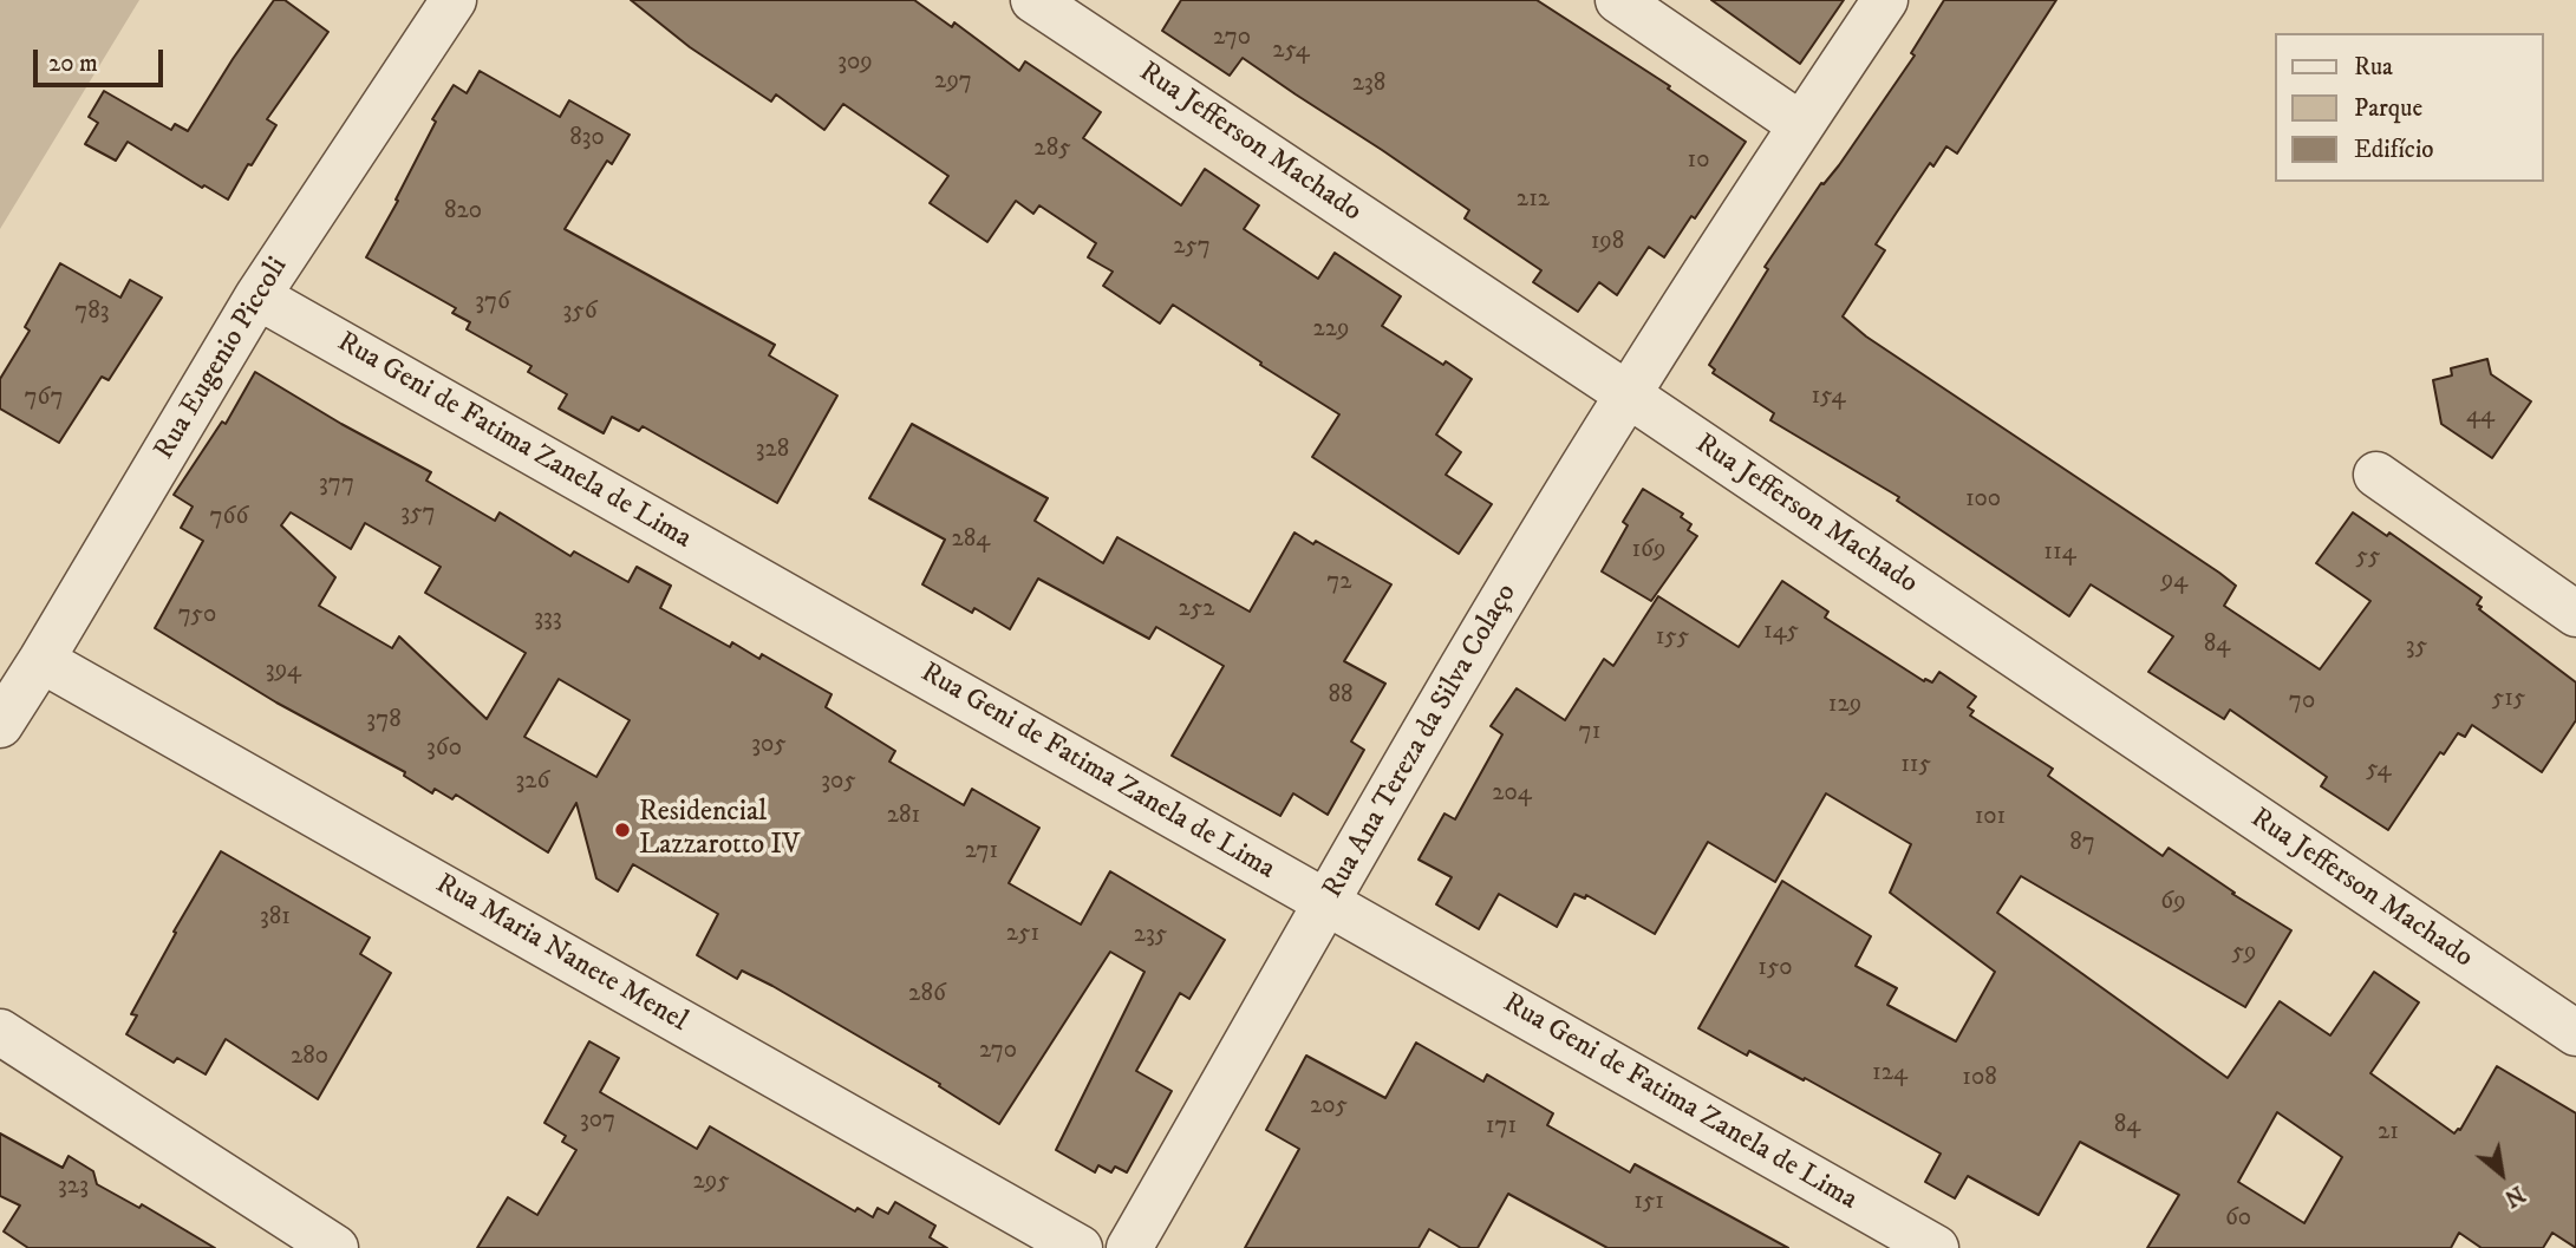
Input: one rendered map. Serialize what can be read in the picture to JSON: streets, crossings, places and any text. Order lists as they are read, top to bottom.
{
  "streets": {
    "street": [
      "Rua Jefferson Machado",
      "Rua Eugenio Piccoli",
      "Rua Geni de Fatima Zanela de Lima",
      "Rua Ana Tereza da Silva Colaço",
      "Rua Maria Nanete Menel"
    ]
  },
  "crossings": [
    ["Rua Jefferson Machado", "Rua Ana Tereza da Silva Colaço"],
    ["Rua Eugenio Piccoli", "Rua Geni de Fatima Zanela de Lima"],
    ["Rua Eugenio Piccoli", "Rua Maria Nanete Menel"],
    ["Rua Geni de Fatima Zanela de Lima", "Rua Ana Tereza da Silva Colaço"]
  ],
  "places": ["Residencial Lazzarotto IV"],
  "house_numbers": [
    "270",
    "254",
    "309",
    "297",
    "238",
    "830",
    "285",
    "10",
    "212",
    "820",
    "198",
    "257",
    "376",
    "783",
    "356",
    "229",
    "154",
    "767",
    "44",
    "328",
    "377",
    "100",
    "357",
    "766",
    "284",
    "169",
    "114",
    "55",
    "94",
    "72",
    "252",
    "750",
    "333",
    "145",
    "155",
    "84",
    "35",
    "394",
    "88",
    "515",
    "70",
    "129",
    "378",
    "71",
    "305",
    "360",
    "115",
    "54",
    "326",
    "305",
    "204",
    "281",
    "101",
    "87",
    "271",
    "69",
    "381",
    "251",
    "235",
    "59",
    "150",
    "286",
    "270",
    "280",
    "124",
    "108",
    "205",
    "307",
    "84",
    "171",
    "21",
    "295",
    "323",
    "151",
    "60"
  ],
  "legend": ["Rua", "Parque", "Edifício"],
  "scale_bar": "20 m",
  "north": "bottom right"
}
